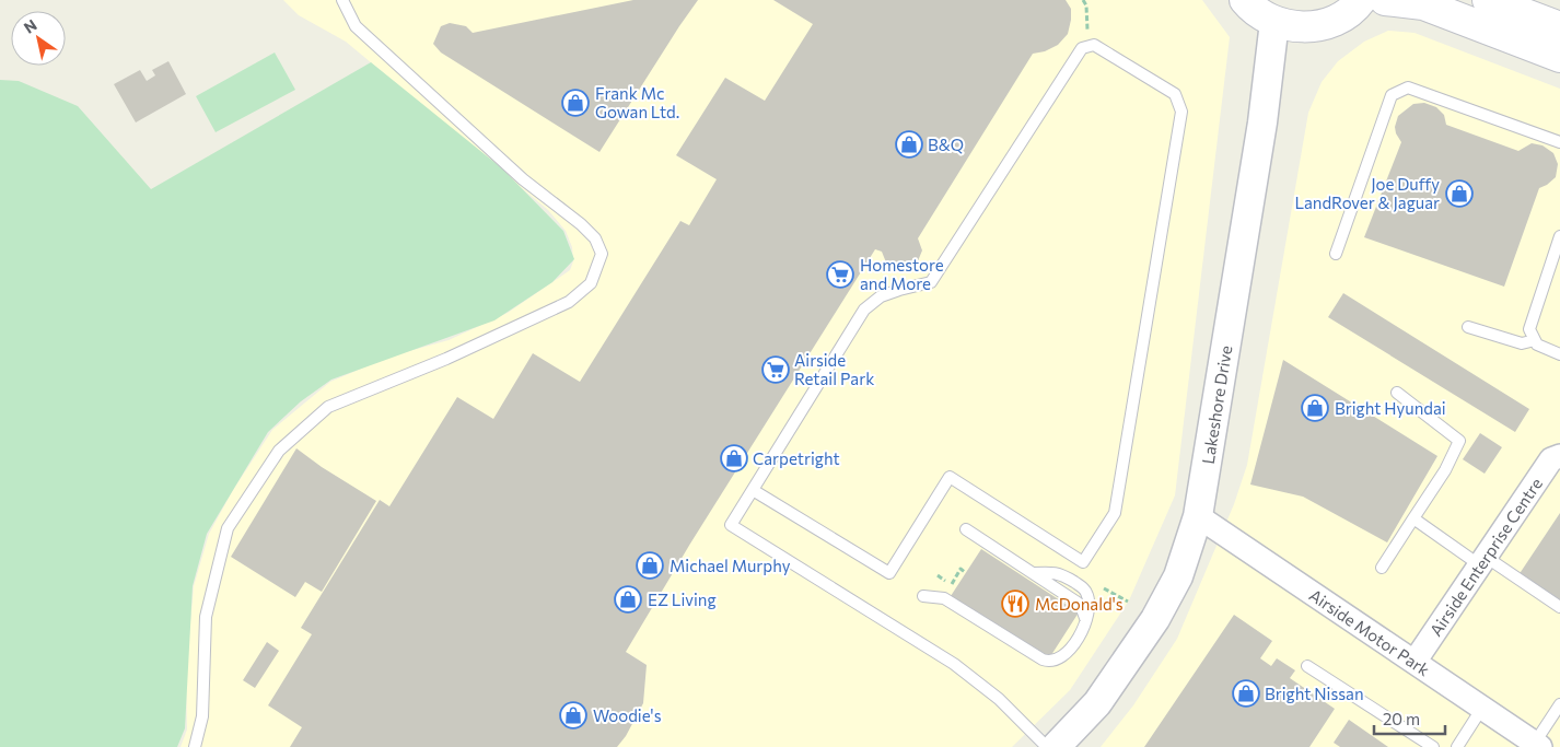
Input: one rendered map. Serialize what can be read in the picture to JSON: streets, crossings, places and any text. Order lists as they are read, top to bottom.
{
  "streets": {
    "street": ["Lakeshore Drive", "Airside Enterprise Centre", "Airside Motor Park"]
  },
  "crossings": [
    ["Lakeshore Drive", "Airside Motor Park"],
    ["Airside Enterprise Centre", "Airside Motor Park"]
  ],
  "places": {
    "shop": [
      "Frank Mc Gowan Ltd.",
      "B&Q",
      "Joe Duffy LandRover & Jaguar",
      "Bright Hyundai",
      "Carpetright",
      "Michael Murphy",
      "EZ Living",
      "Bright Nissan",
      "Woodie's"
    ],
    "supermarket": ["Homestore and More", "Airside Retail Park"],
    "restaurant": ["McDonald's"]
  },
  "scale_bar": "20 m",
  "north": "top left"
}
